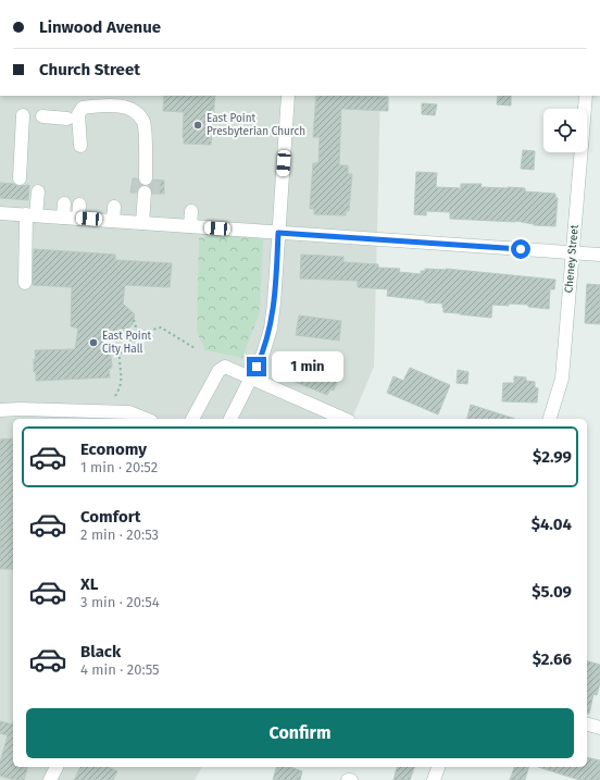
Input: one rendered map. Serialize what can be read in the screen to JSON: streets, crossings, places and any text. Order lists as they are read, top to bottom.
{
  "streets": {
    "street": ["Cheney Street"]
  },
  "places": ["East Point Presbyterian Church", "East Point City Hall"],
  "page": {
    "banner": ["Linwood Avenue", "Church Street"],
    "bubble": "1 min",
    "list": [
      {
        "name": "Economy",
        "note": "1 min · 20:52",
        "value": "$2.99"
      },
      {
        "name": "Comfort",
        "note": "2 min · 20:53",
        "value": "$4.04"
      },
      {
        "name": "XL",
        "note": "3 min · 20:54",
        "value": "$5.09"
      },
      {
        "name": "Black",
        "note": "4 min · 20:55",
        "value": "$2.66"
      }
    ],
    "buttons": "Confirm"
  }
}
